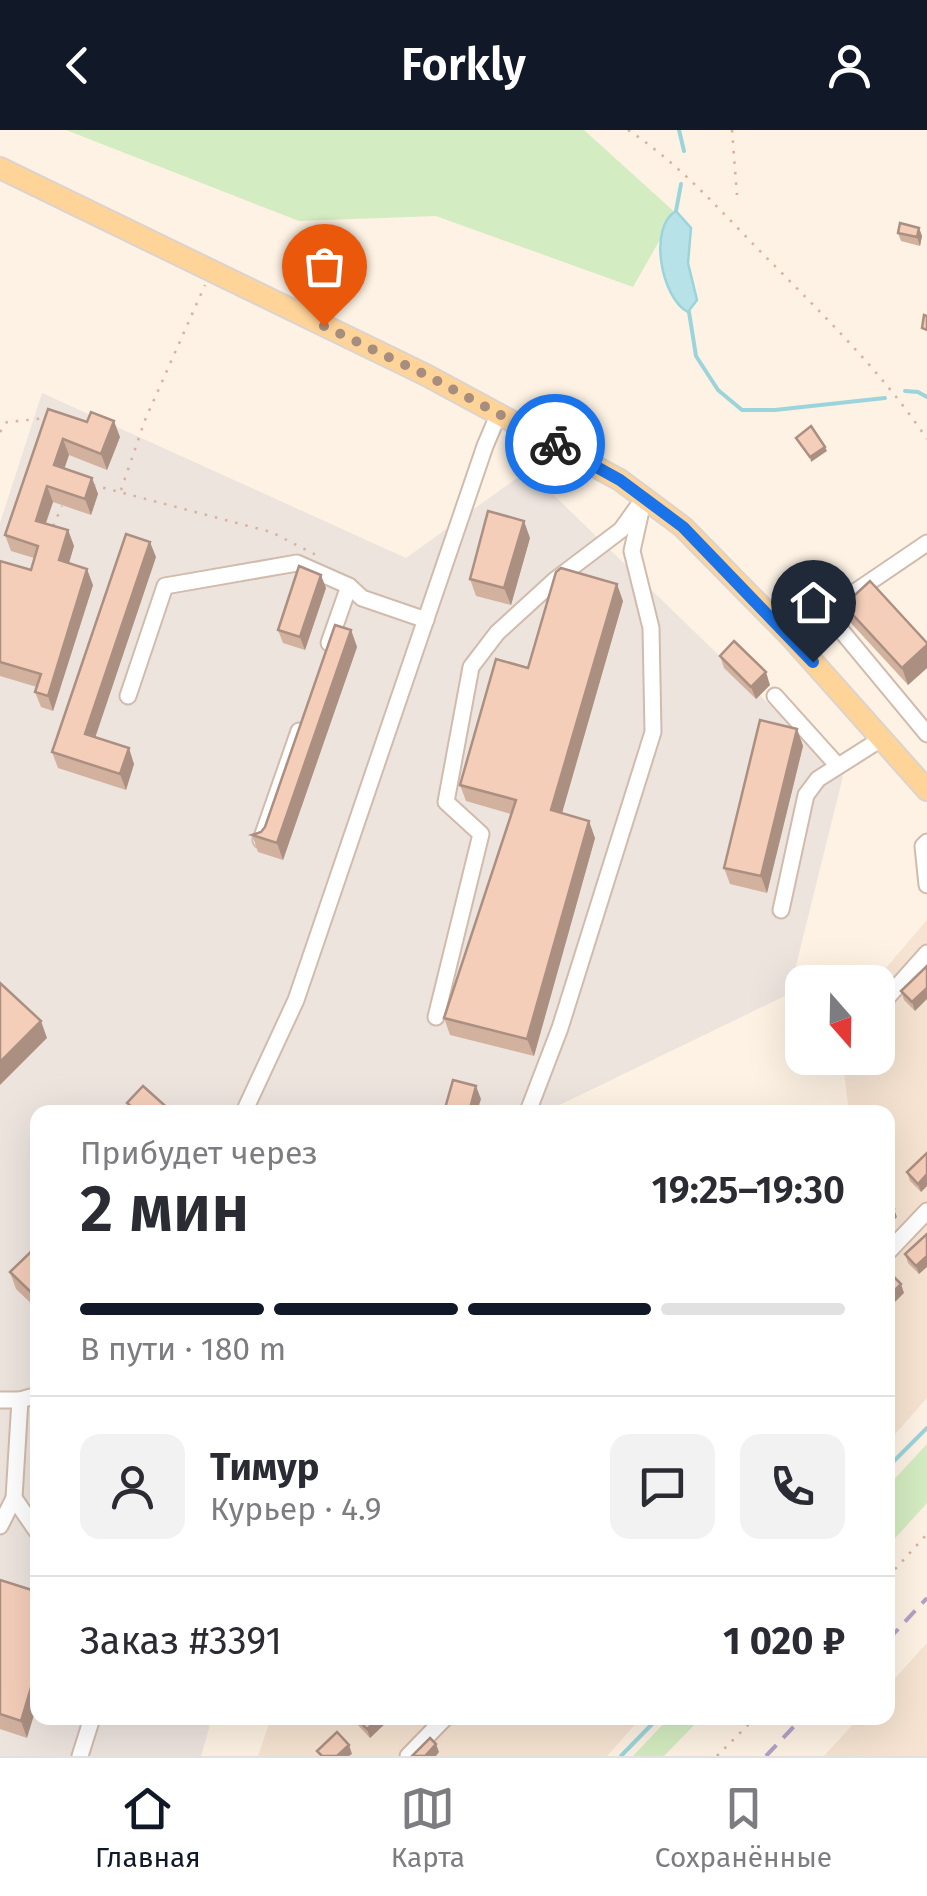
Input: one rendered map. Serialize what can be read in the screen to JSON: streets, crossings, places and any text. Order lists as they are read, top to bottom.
{
  "north": "bottom",
  "page": {
    "header": "Forkly",
    "heading": ["2 мин", "Прибудет через", "19:25–19:30"],
    "panel": [
      "Тимур",
      "Курьер · 4.9",
      "Заказ #3391",
      "1 020 ₽"
    ],
    "bar": "В пути · 180 m",
    "tabs": ["Главная", "Карта", "Сохранённые"]
  }
}
